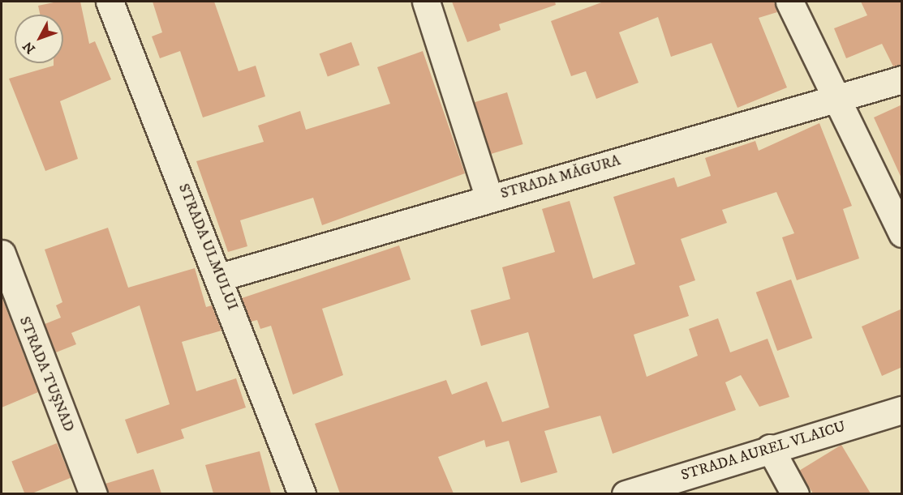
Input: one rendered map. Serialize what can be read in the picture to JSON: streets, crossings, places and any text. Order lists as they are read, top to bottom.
{
  "streets": {
    "street": [
      "STRADA MĂGURA",
      "STRADA ULMULUI",
      "STRADA TUȘNAD",
      "STRADA AUREL VLAICU"
    ]
  },
  "crossings": [
    ["STRADA MĂGURA", "STRADA ULMULUI"]
  ],
  "north": "bottom left"
}
